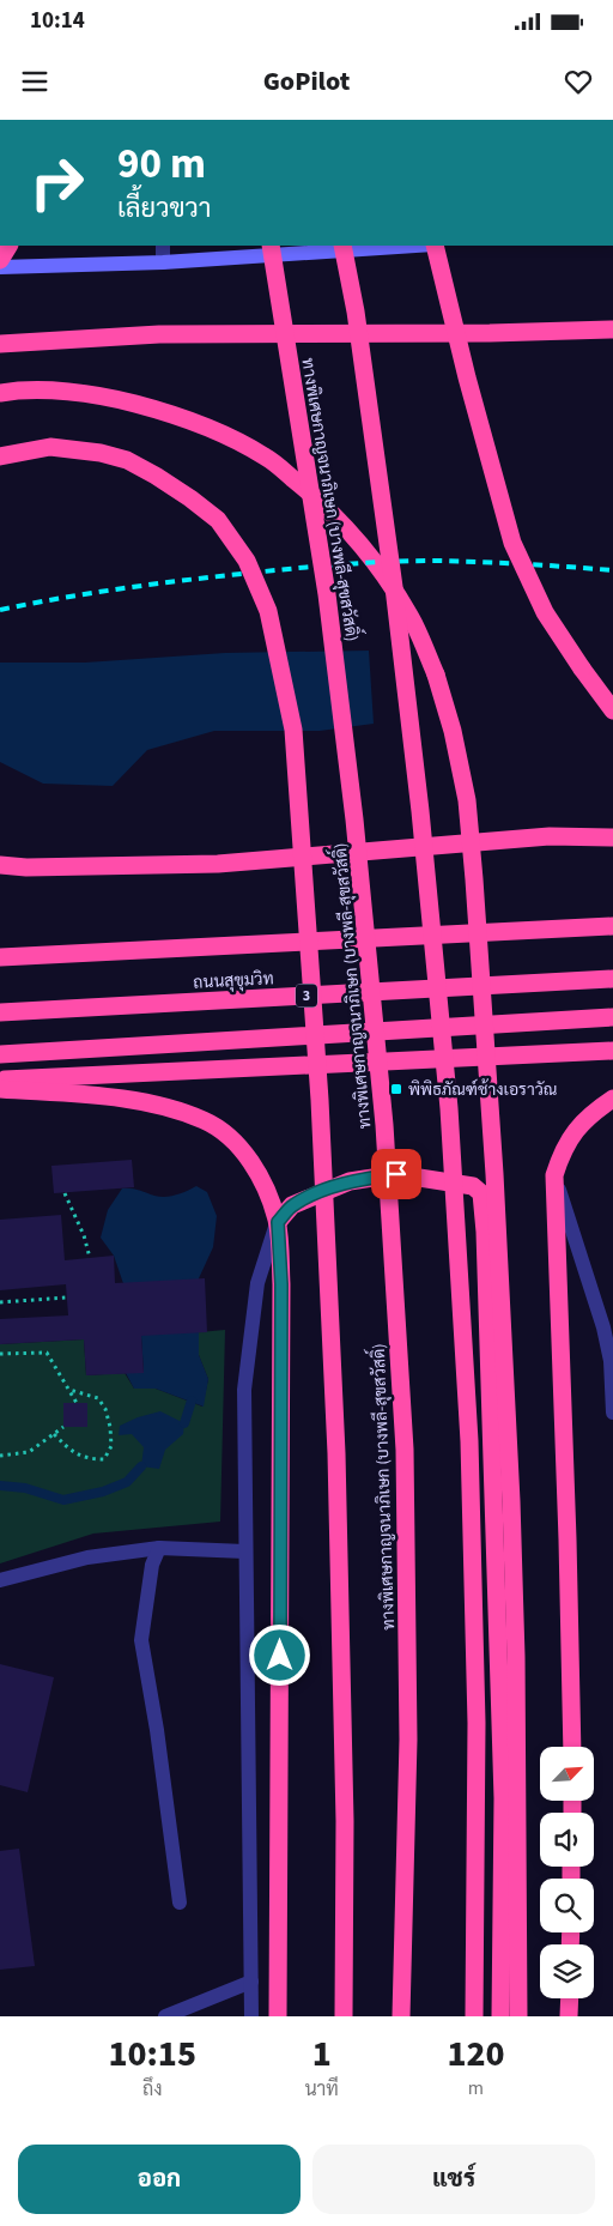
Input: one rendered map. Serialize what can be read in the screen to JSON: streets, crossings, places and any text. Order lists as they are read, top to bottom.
{
  "streets": {
    "highway": ["ทางพิเศษกาญจนาภิเษก (บางพลี-สุขสวัสดิ์)", "ถนนสุขุมวิท", "3"]
  },
  "places": {
    "transit": ["พิพิธภัณฑ์ช้างเอราวัณ"]
  },
  "north": "top right",
  "page": {
    "status": "10:14",
    "header": "GoPilot",
    "turn": ["90 m", "เลี้ยวขวา"],
    "eta": [
      "10:15",
      "ถึง",
      "1",
      "นาที",
      "120",
      "m"
    ],
    "buttons": ["ออก", "แชร์"]
  }
}
